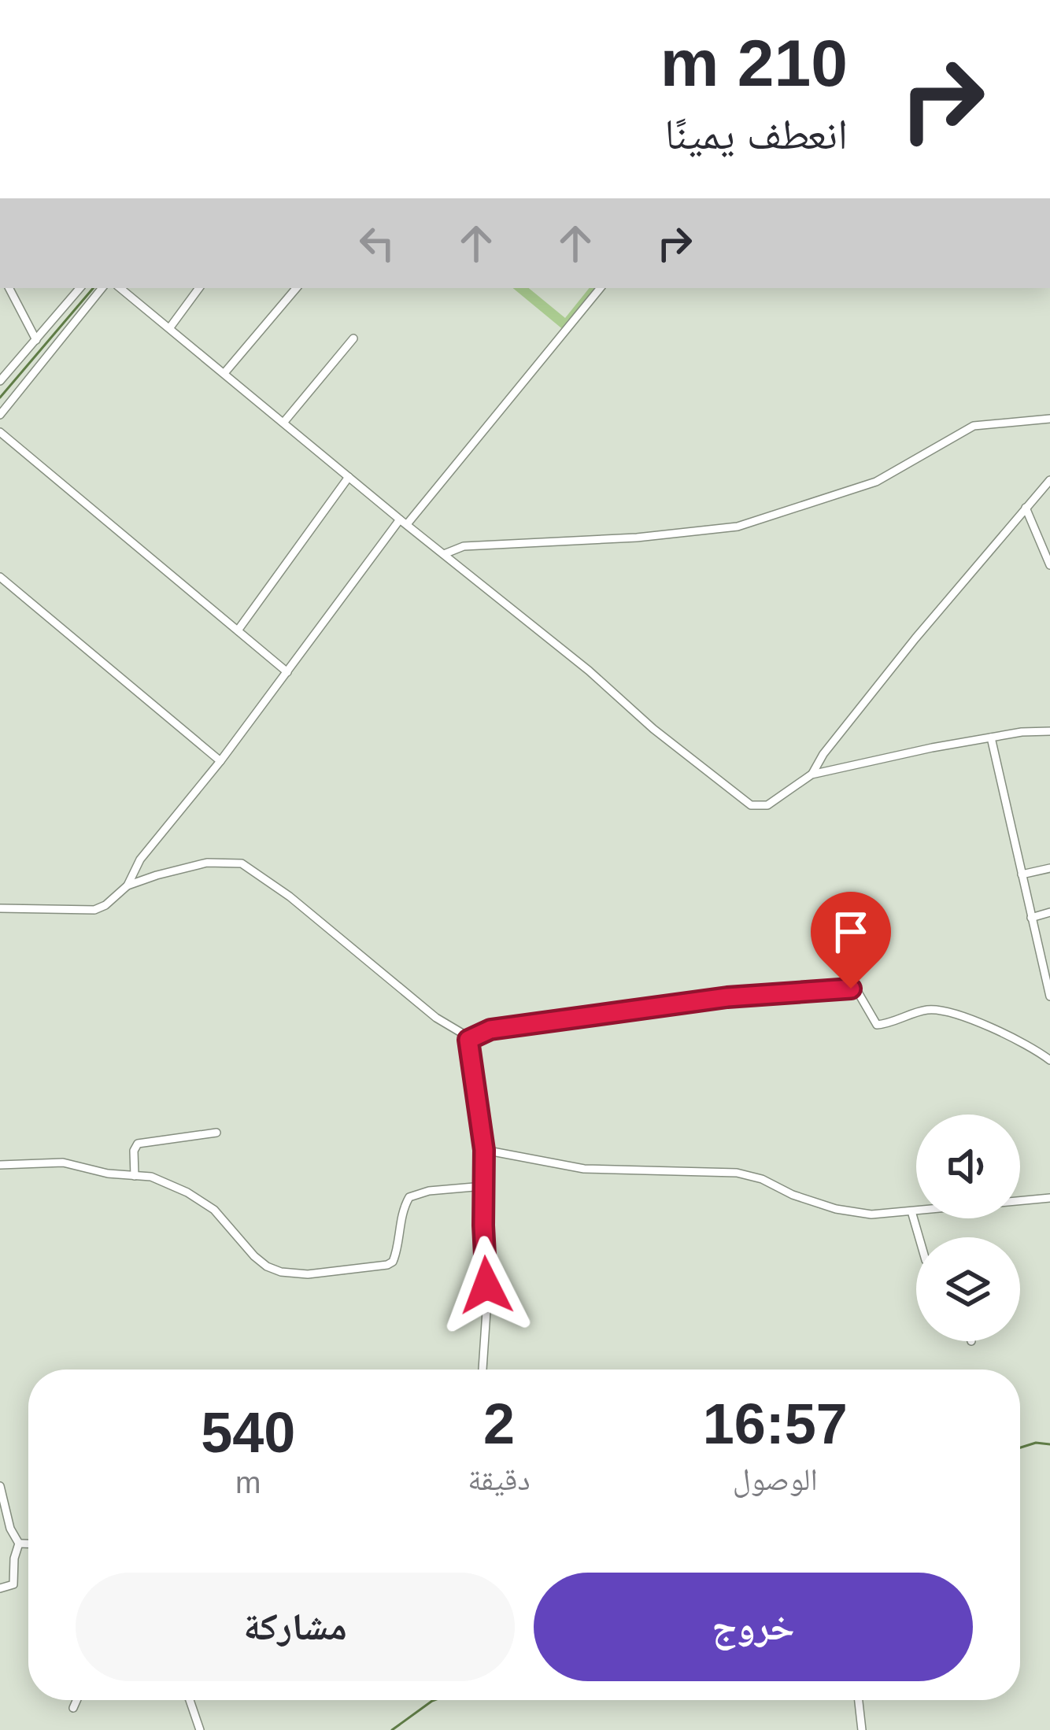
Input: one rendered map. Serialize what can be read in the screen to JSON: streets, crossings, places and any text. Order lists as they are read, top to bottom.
{
  "page": {
    "turn": ["210 m", "انعطف يمينًا"],
    "eta": [
      "16:57",
      "الوصول",
      "2",
      "دقيقة",
      "540",
      "m"
    ],
    "buttons": ["خروج", "مشاركة"]
  }
}
